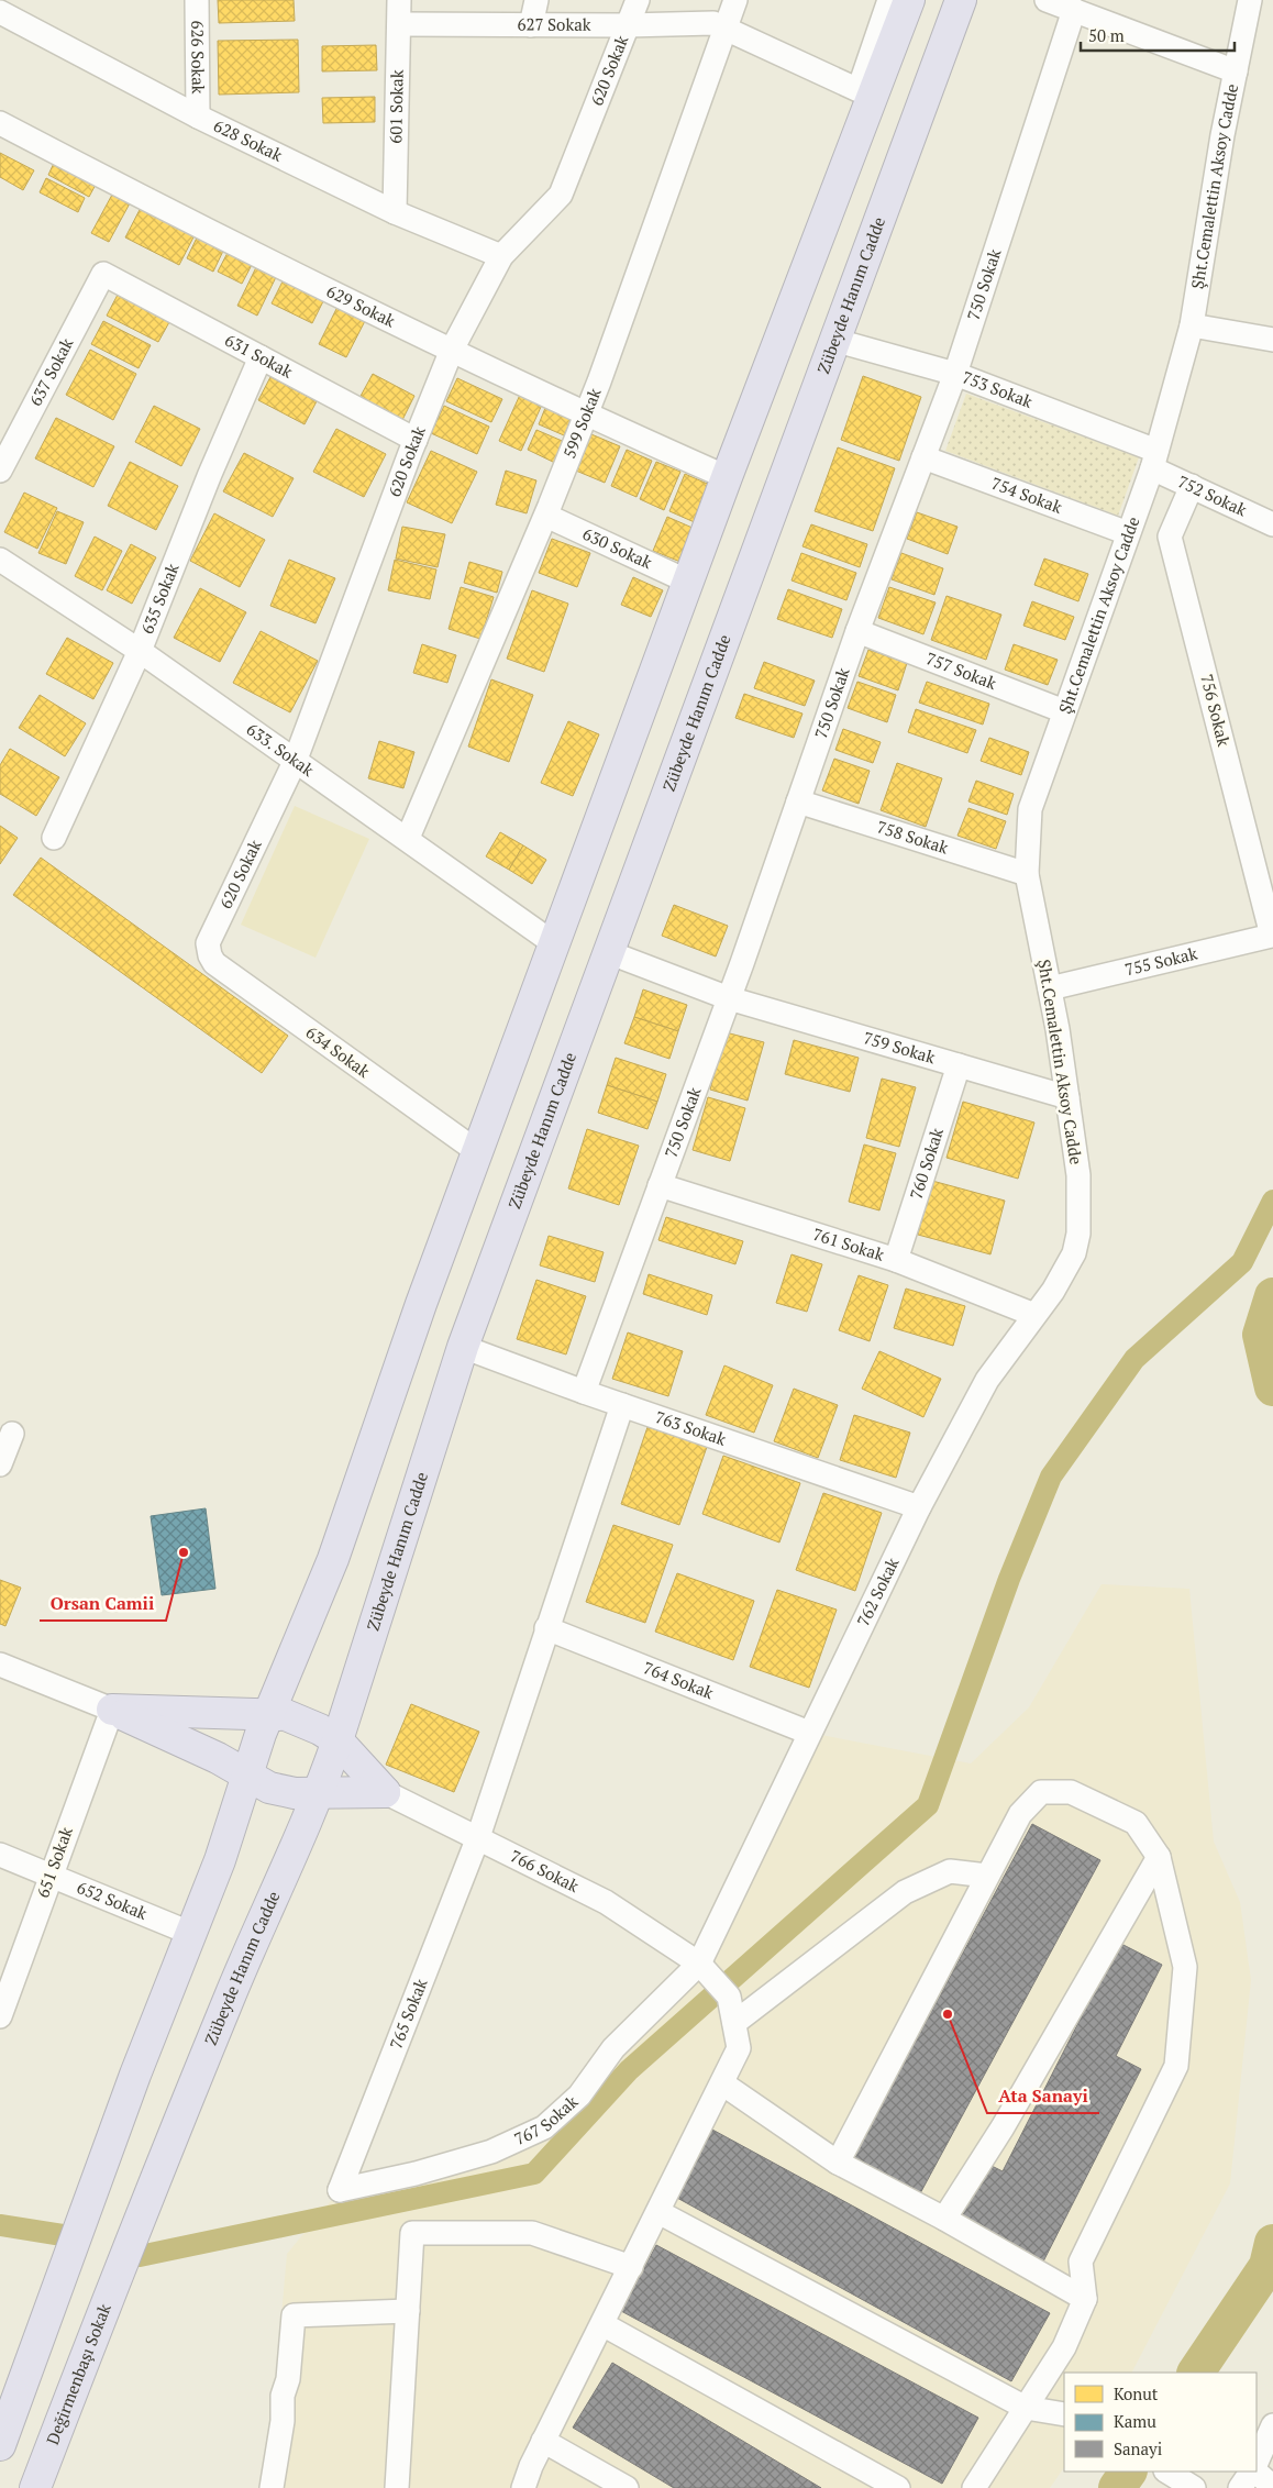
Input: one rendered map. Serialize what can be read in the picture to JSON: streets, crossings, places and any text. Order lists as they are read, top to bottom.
{
  "streets": {
    "highway": ["Zübeyde Hanım Cadde", "Değirmenbaşı Sokak"],
    "street": [
      "627 Sokak",
      "626 Sokak",
      "620 Sokak",
      "601 Sokak",
      "628 Sokak",
      "Şht.Cemalettin Aksoy Cadde",
      "750 Sokak",
      "629 Sokak",
      "631 Sokak",
      "637 Sokak",
      "753 Sokak",
      "599 Sokak",
      "754 Sokak",
      "752 Sokak",
      "630 Sokak",
      "635 Sokak",
      "757 Sokak",
      "756 Sokak",
      "633. Sokak",
      "758 Sokak",
      "755 Sokak",
      "759 Sokak",
      "634 Sokak",
      "760 Sokak",
      "761 Sokak",
      "763 Sokak",
      "762 Sokak",
      "764 Sokak",
      "651 Sokak",
      "766 Sokak",
      "652 Sokak",
      "765 Sokak",
      "767 Sokak"
    ]
  },
  "crossings": [
    ["627 Sokak", "620 Sokak"],
    ["627 Sokak", "601 Sokak"],
    ["627 Sokak", "599 Sokak"],
    ["626 Sokak", "628 Sokak"],
    ["620 Sokak", "628 Sokak"],
    ["620 Sokak", "629 Sokak"],
    ["620 Sokak", "631 Sokak"],
    ["620 Sokak", "633. Sokak"],
    ["620 Sokak", "634 Sokak"],
    ["601 Sokak", "628 Sokak"],
    ["Şht.Cemalettin Aksoy Cadde", "753 Sokak"],
    ["Şht.Cemalettin Aksoy Cadde", "754 Sokak"],
    ["Şht.Cemalettin Aksoy Cadde", "752 Sokak"],
    ["Şht.Cemalettin Aksoy Cadde", "757 Sokak"],
    ["Şht.Cemalettin Aksoy Cadde", "758 Sokak"],
    ["Şht.Cemalettin Aksoy Cadde", "755 Sokak"],
    ["Şht.Cemalettin Aksoy Cadde", "759 Sokak"],
    ["Şht.Cemalettin Aksoy Cadde", "762 Sokak"],
    ["750 Sokak", "753 Sokak"],
    ["750 Sokak", "754 Sokak"],
    ["750 Sokak", "757 Sokak"],
    ["750 Sokak", "758 Sokak"],
    ["750 Sokak", "759 Sokak"],
    ["750 Sokak", "761 Sokak"],
    ["750 Sokak", "763 Sokak"],
    ["Zübeyde Hanım Cadde", "753 Sokak"],
    ["Zübeyde Hanım Cadde", "759 Sokak"],
    ["Zübeyde Hanım Cadde", "763 Sokak"],
    ["Zübeyde Hanım Cadde", "Değirmenbaşı Sokak"],
    ["629 Sokak", "599 Sokak"],
    ["631 Sokak", "637 Sokak"],
    ["631 Sokak", "635 Sokak"],
    ["753 Sokak", "752 Sokak"],
    ["599 Sokak", "630 Sokak"],
    ["599 Sokak", "633. Sokak"],
    ["752 Sokak", "756 Sokak"],
    ["635 Sokak", "633. Sokak"],
    ["756 Sokak", "755 Sokak"],
    ["759 Sokak", "760 Sokak"],
    ["760 Sokak", "761 Sokak"],
    ["761 Sokak", "762 Sokak"],
    ["763 Sokak", "762 Sokak"],
    ["763 Sokak", "765 Sokak"],
    ["762 Sokak", "764 Sokak"],
    ["762 Sokak", "766 Sokak"],
    ["762 Sokak", "767 Sokak"],
    ["764 Sokak", "765 Sokak"],
    ["651 Sokak", "652 Sokak"],
    ["766 Sokak", "765 Sokak"],
    ["766 Sokak", "767 Sokak"],
    ["765 Sokak", "767 Sokak"]
  ],
  "places": ["Orsan Camii", "Ata Sanayi"],
  "legend": ["Konut", "Kamu", "Sanayi"],
  "scale_bar": "50 m"
}
